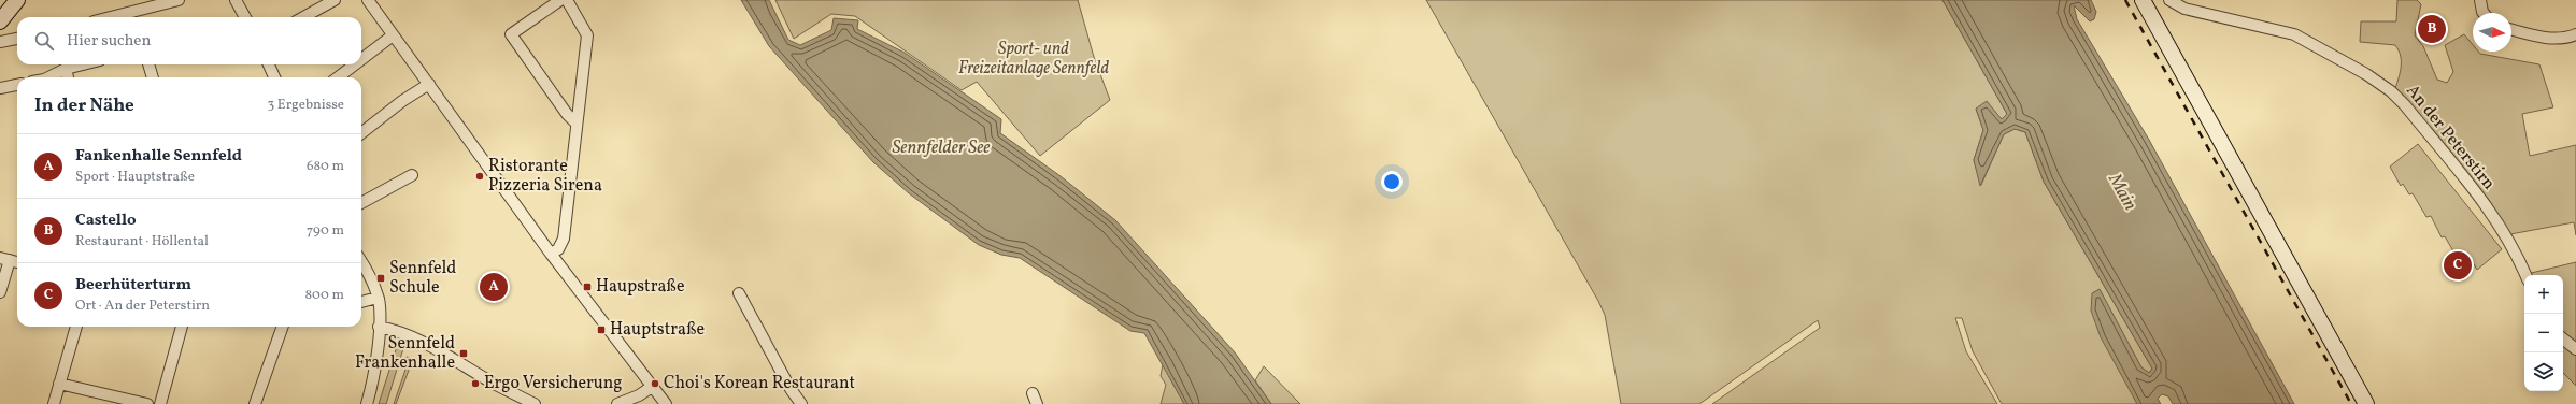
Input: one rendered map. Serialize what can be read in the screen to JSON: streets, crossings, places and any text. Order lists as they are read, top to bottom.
{
  "streets": {
    "street": ["An der Peterstirn"]
  },
  "water": ["Sennfelder See", "Main"],
  "parks": ["Sport- und Freizeitanlage Sennfeld"],
  "places": {
    "other": ["Ristorante Pizzeria Sirena", "Ergo Versicherung", "Choi's Korean Restaurant"],
    "transit": [
      "Sennfeld Schule",
      "Haupstraße",
      "Hauptstraße",
      "Sennfeld Frankenhalle"
    ]
  },
  "north": "right",
  "page": {
    "pins": ["B", "C", "A"],
    "search": "Hier suchen",
    "heading": ["In der Nähe", "3 Ergebnisse"],
    "list": [
      {
        "mark": "A",
        "name": "Fankenhalle Sennfeld",
        "note": "Sport · Hauptstraße",
        "value": "680 m"
      },
      {
        "mark": "B",
        "name": "Castello",
        "note": "Restaurant · Höllental",
        "value": "790 m"
      },
      {
        "mark": "C",
        "name": "Beerhüterturm",
        "note": "Ort · An der Peterstirn",
        "value": "800 m"
      }
    ],
    "map_buttons": ["+", "−"]
  }
}
